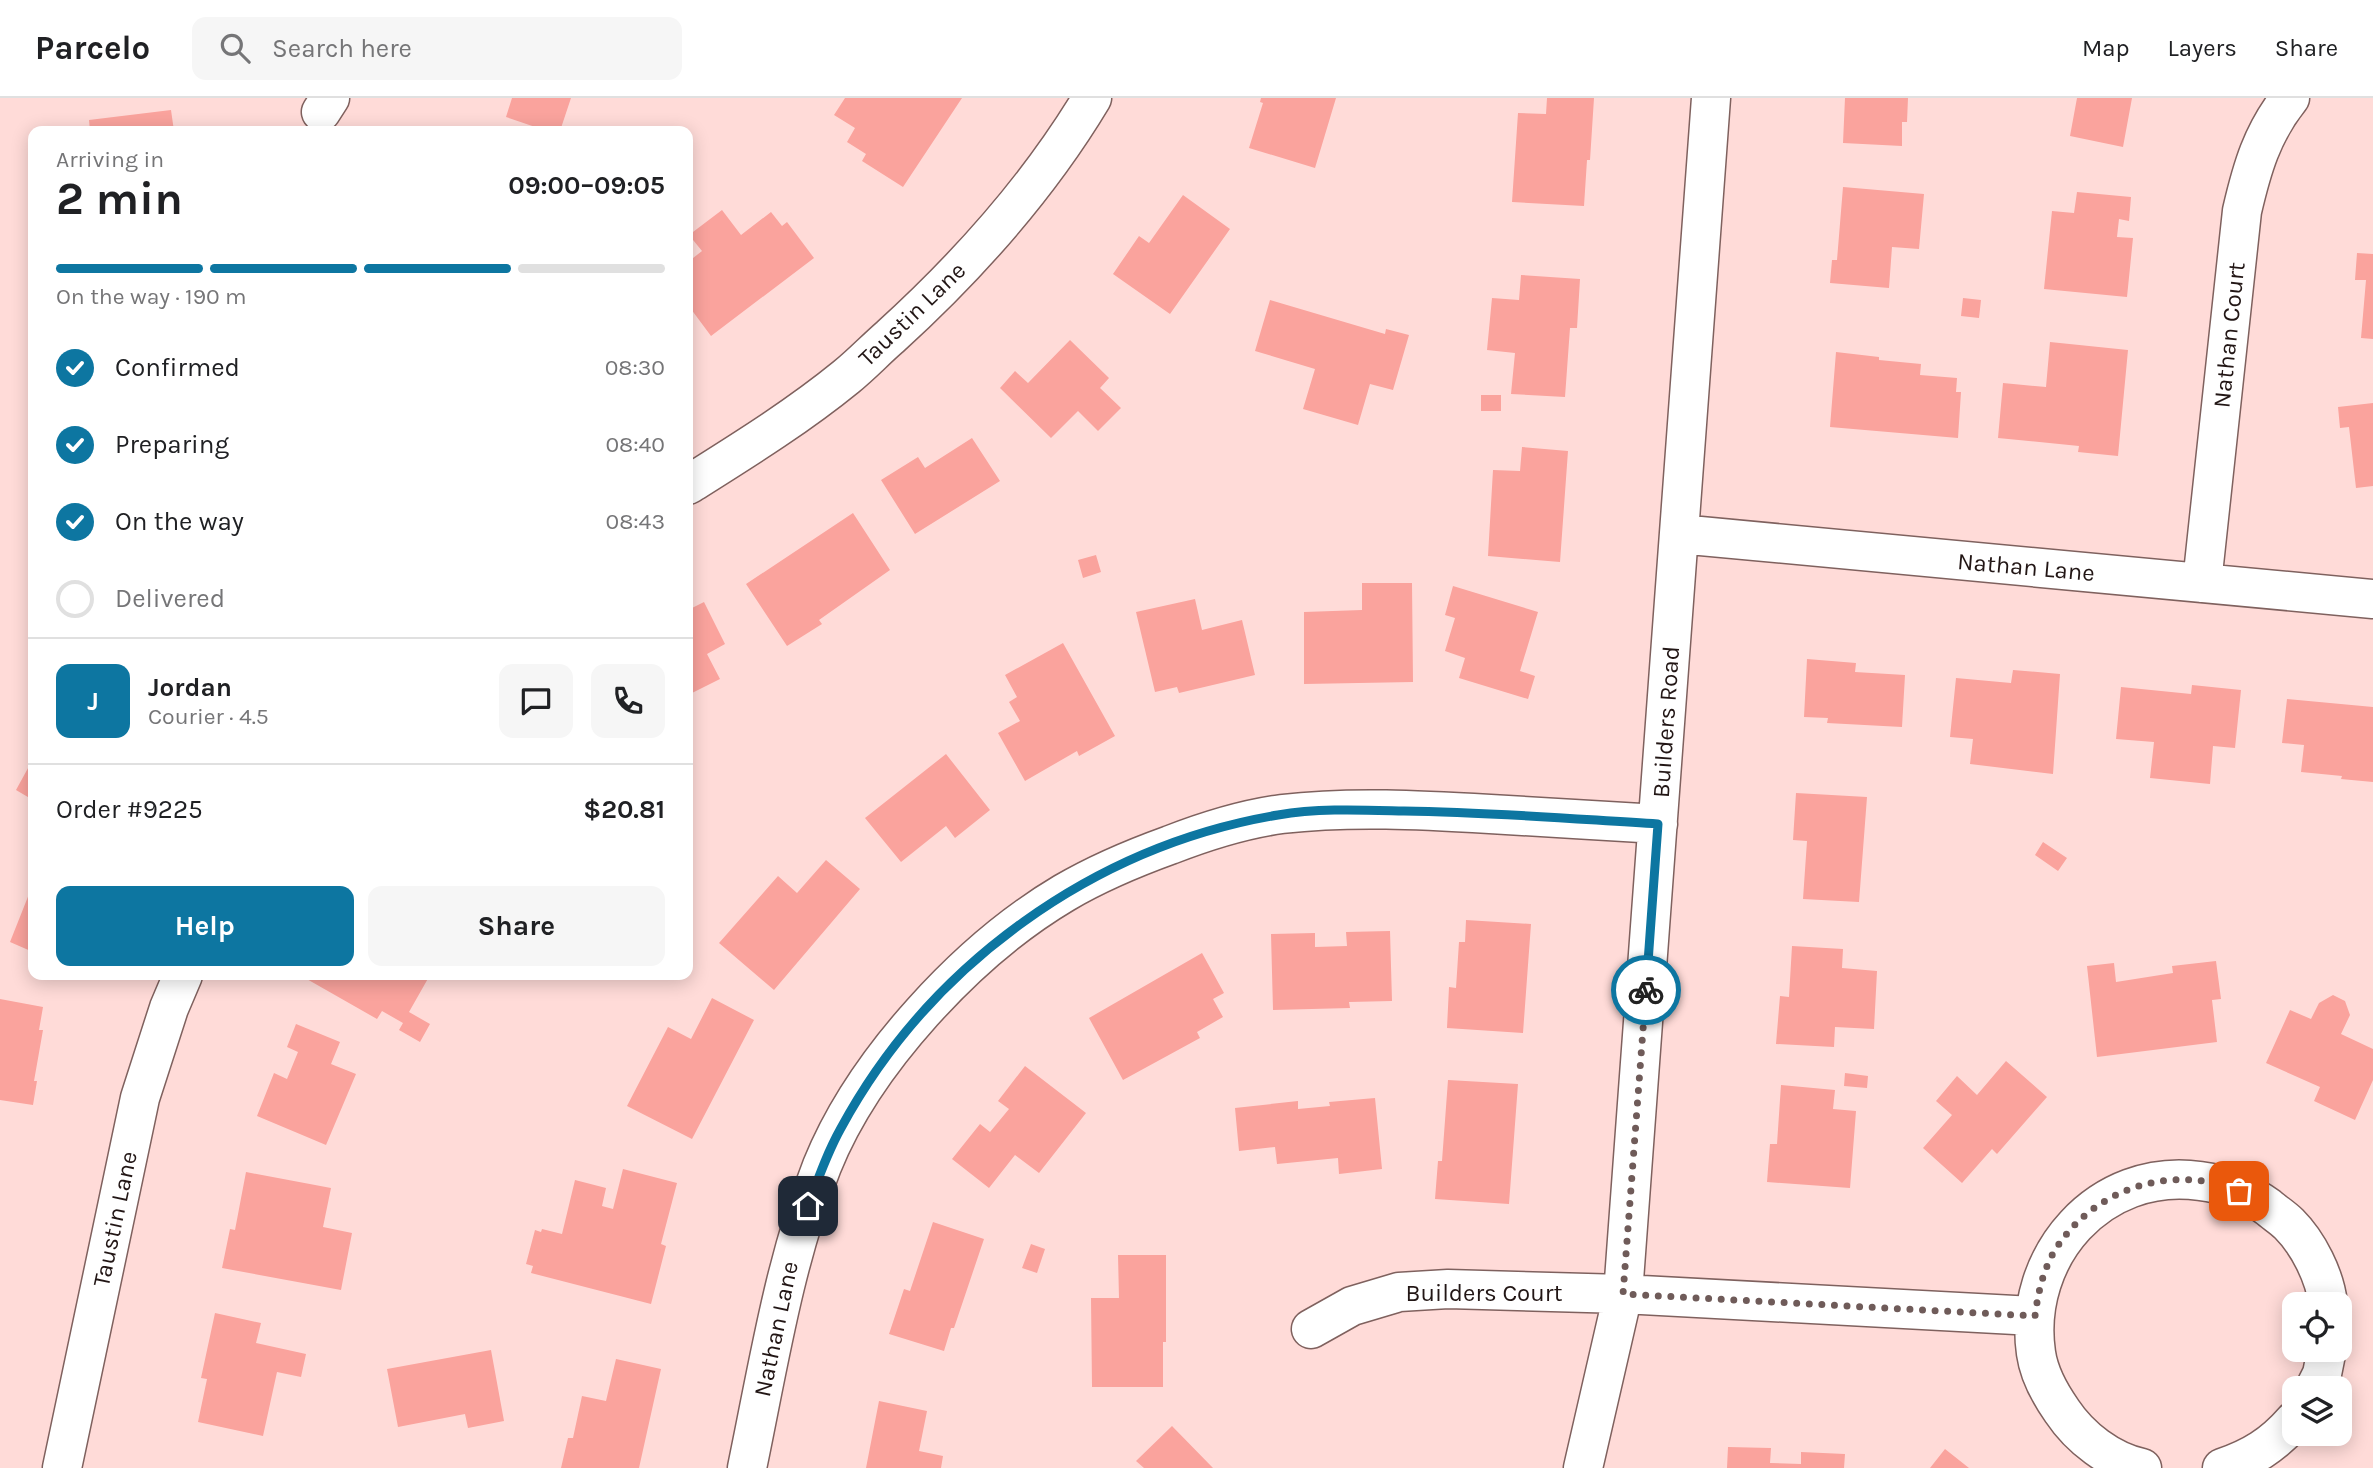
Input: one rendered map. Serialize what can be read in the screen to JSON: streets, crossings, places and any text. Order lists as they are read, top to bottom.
{
  "streets": {
    "street": [
      "Taustin Lane",
      "Nathan Court",
      "Nathan Lane",
      "Builders Road",
      "Builders Court"
    ]
  },
  "crossings": [
    ["Nathan Court", "Nathan Lane"],
    ["Nathan Lane", "Builders Road"],
    ["Builders Road", "Builders Court"]
  ],
  "page": {
    "header": "Parcelo",
    "search": "Search here",
    "nav": ["Map", "Layers", "Share"],
    "heading": ["2 min", "Arriving in", "09:00–09:05"],
    "panel": [
      "Jordan",
      "Courier · 4.5",
      "Order #9225",
      "$20.81"
    ],
    "bar": "On the way · 190 m",
    "list": [
      ["Confirmed", "08:30"],
      ["Preparing", "08:40"],
      ["On the way", "08:43"],
      "Delivered"
    ],
    "round": "J",
    "buttons": ["Help", "Share"]
  }
}
